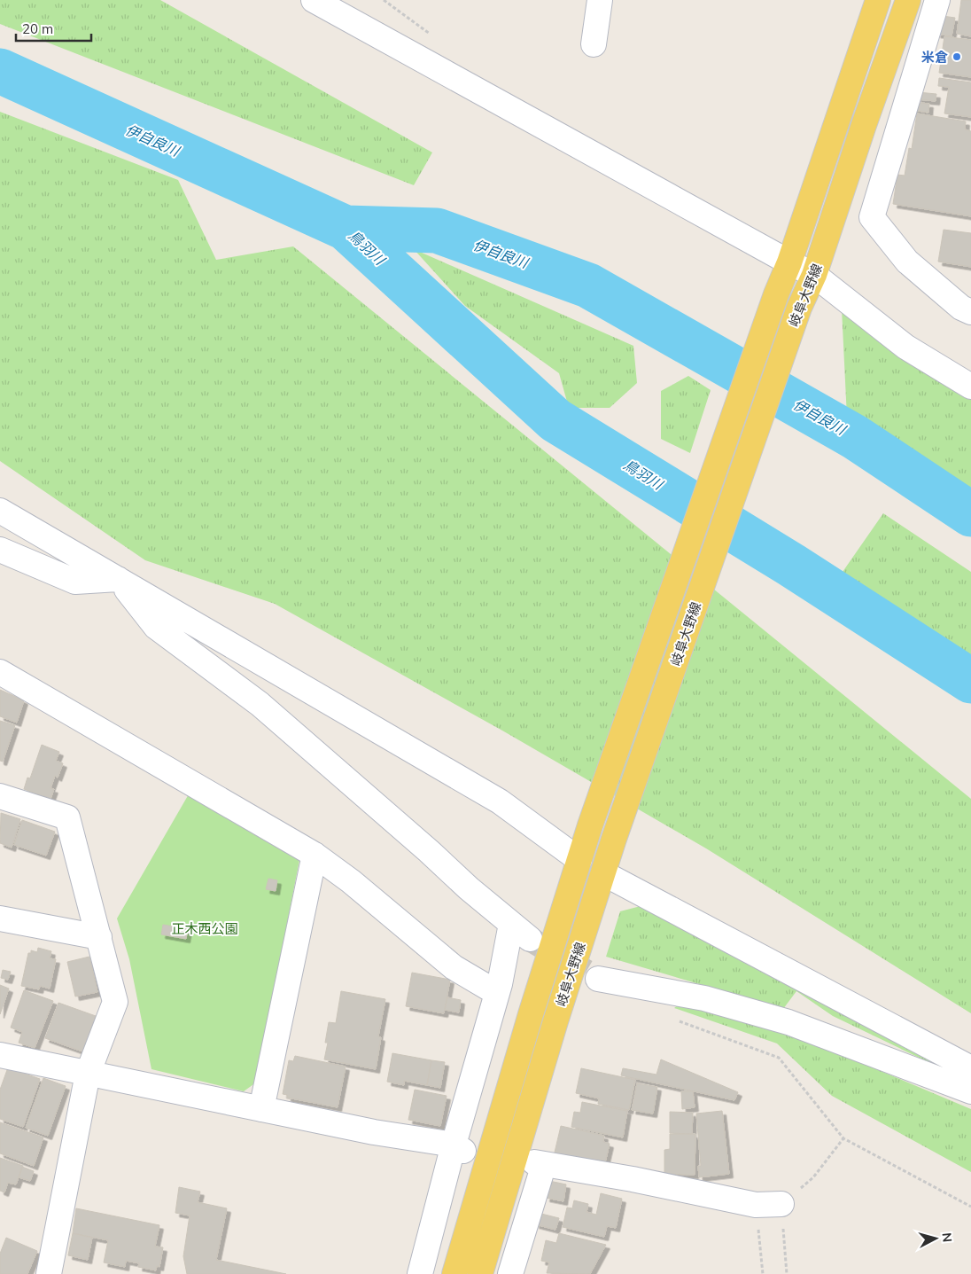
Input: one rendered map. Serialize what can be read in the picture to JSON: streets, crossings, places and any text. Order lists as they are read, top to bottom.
{
  "streets": {
    "main road": ["岐阜大野線"]
  },
  "water": ["伊自良川", "鳥羽川"],
  "parks": ["正木西公園"],
  "places": ["米倉"],
  "scale_bar": "20 m",
  "north": "right"
}
